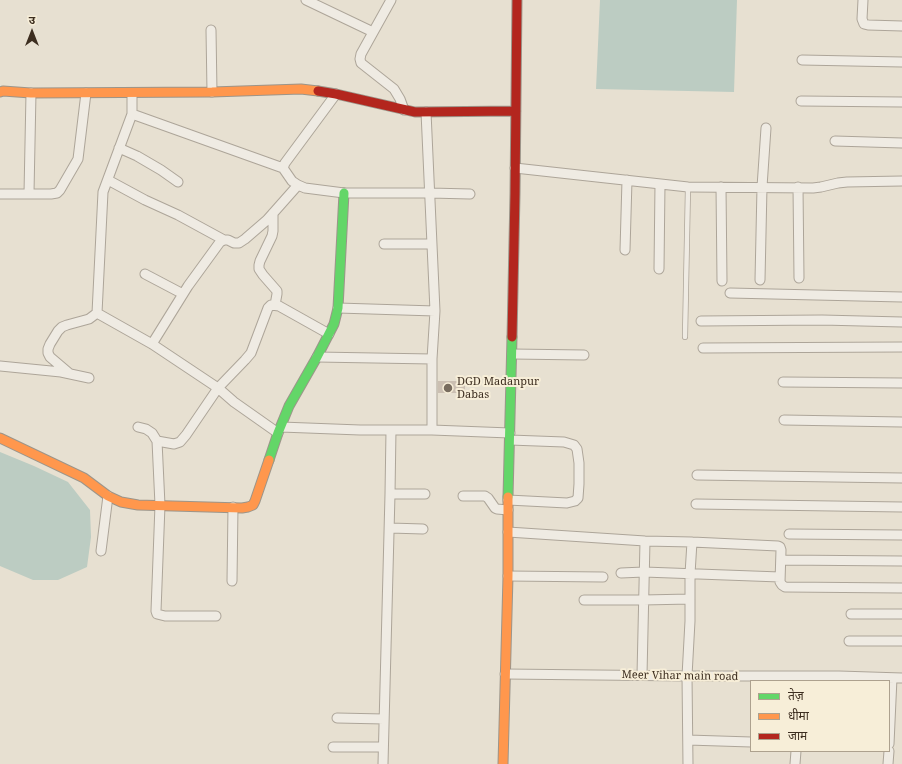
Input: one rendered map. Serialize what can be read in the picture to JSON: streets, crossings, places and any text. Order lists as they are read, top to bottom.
{
  "streets": {
    "street": ["Meer Vihar main road"]
  },
  "places": ["DGD Madanpur Dabas"],
  "legend": ["तेज़", "धीमा", "जाम"],
  "north": "top"
}
